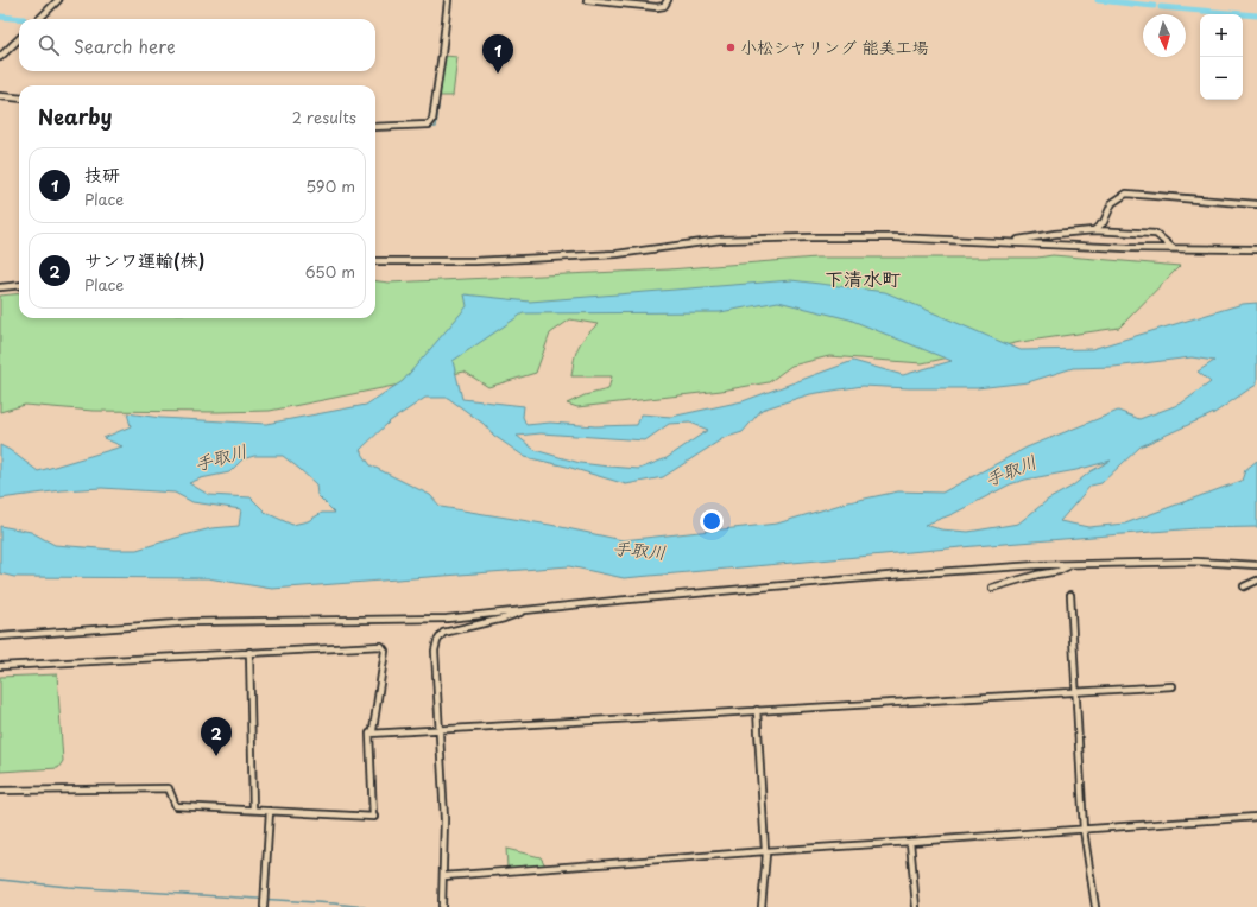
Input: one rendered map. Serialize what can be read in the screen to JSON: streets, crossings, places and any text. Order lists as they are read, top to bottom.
{
  "districts": ["下清水町"],
  "water": ["手取川"],
  "places": ["小松シヤリング 能美工場"],
  "north": "bottom",
  "page": {
    "map_buttons": ["+", "−"],
    "search": "Search here",
    "pins": ["1", "2"],
    "heading": ["Nearby", "2 results"],
    "list": [
      {
        "mark": "1",
        "name": "技研",
        "note": "Place",
        "value": "590 m"
      },
      {
        "mark": "2",
        "name": "サンワ運輸(株)",
        "note": "Place",
        "value": "650 m"
      }
    ]
  }
}
